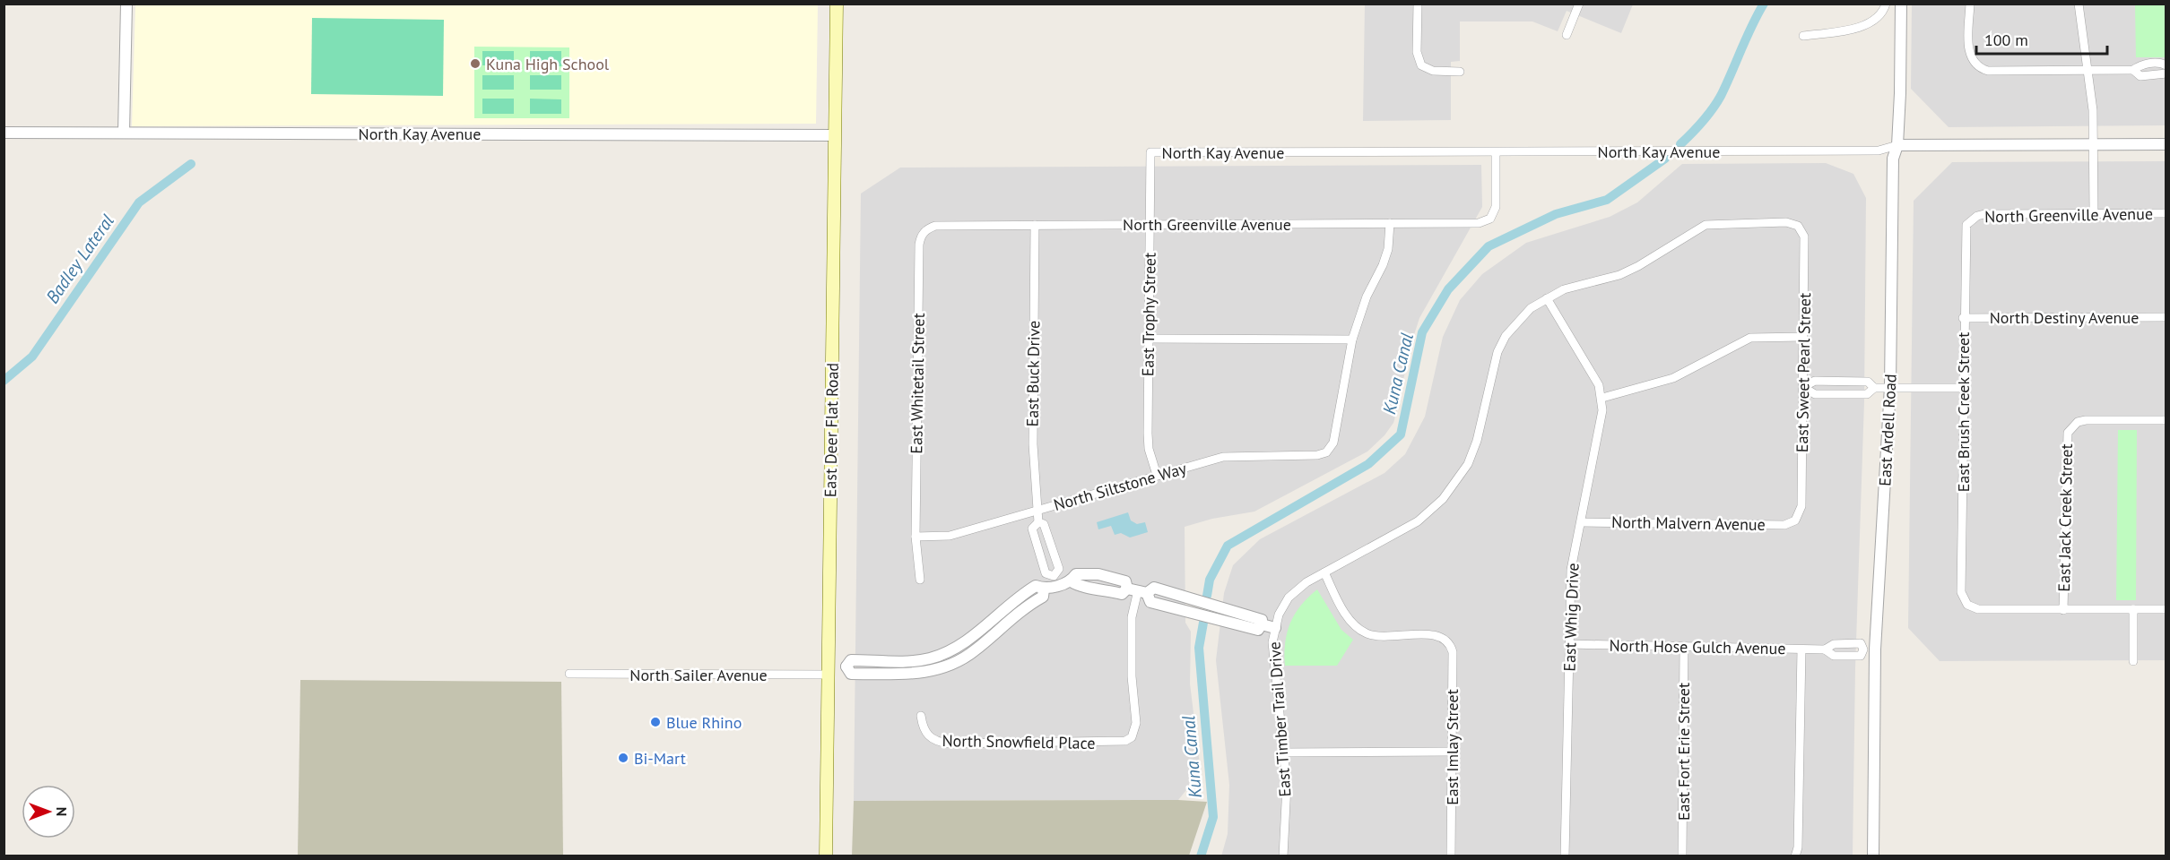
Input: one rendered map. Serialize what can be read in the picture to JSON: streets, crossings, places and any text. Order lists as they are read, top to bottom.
{
  "streets": {
    "main road": ["East Deer Flat Road"],
    "street": [
      "North Kay Avenue",
      "North Greenville Avenue",
      "East Trophy Street",
      "North Destiny Avenue",
      "East Sweet Pearl Street",
      "East Buck Drive",
      "East Whitetail Street",
      "East Brush Creek Street",
      "East Ardell Road",
      "North Siltstone Way",
      "East Jack Creek Street",
      "North Malvern Avenue",
      "East Whig Drive",
      "North Hose Gulch Avenue",
      "North Sailer Avenue",
      "East Timber Trail Drive",
      "North Snowfield Place",
      "East Imlay Street",
      "East Fort Erie Street"
    ]
  },
  "crossings": [
    ["North Kay Avenue", "North Greenville Avenue"],
    ["North Kay Avenue", "East Trophy Street"],
    ["North Kay Avenue", "East Deer Flat Road"],
    ["North Kay Avenue", "East Ardell Road"],
    ["North Greenville Avenue", "East Trophy Street"],
    ["North Greenville Avenue", "East Buck Drive"],
    ["North Greenville Avenue", "East Whitetail Street"],
    ["North Greenville Avenue", "East Brush Creek Street"],
    ["East Trophy Street", "North Siltstone Way"],
    ["North Destiny Avenue", "East Brush Creek Street"],
    ["East Sweet Pearl Street", "North Malvern Avenue"],
    ["East Sweet Pearl Street", "East Timber Trail Drive"],
    ["East Buck Drive", "North Siltstone Way"],
    ["East Whitetail Street", "North Siltstone Way"],
    ["East Brush Creek Street", "East Jack Creek Street"],
    ["East Deer Flat Road", "North Sailer Avenue"],
    ["East Ardell Road", "North Hose Gulch Avenue"],
    ["North Malvern Avenue", "East Whig Drive"],
    ["East Whig Drive", "North Hose Gulch Avenue"],
    ["East Whig Drive", "East Timber Trail Drive"],
    ["North Hose Gulch Avenue", "East Fort Erie Street"],
    ["East Timber Trail Drive", "East Imlay Street"]
  ],
  "water": ["Badley Lateral", "Kuna Canal"],
  "places": ["Kuna High School", "Blue Rhino", "Bi-Mart"],
  "scale_bar": "100 m",
  "north": "right"
}
